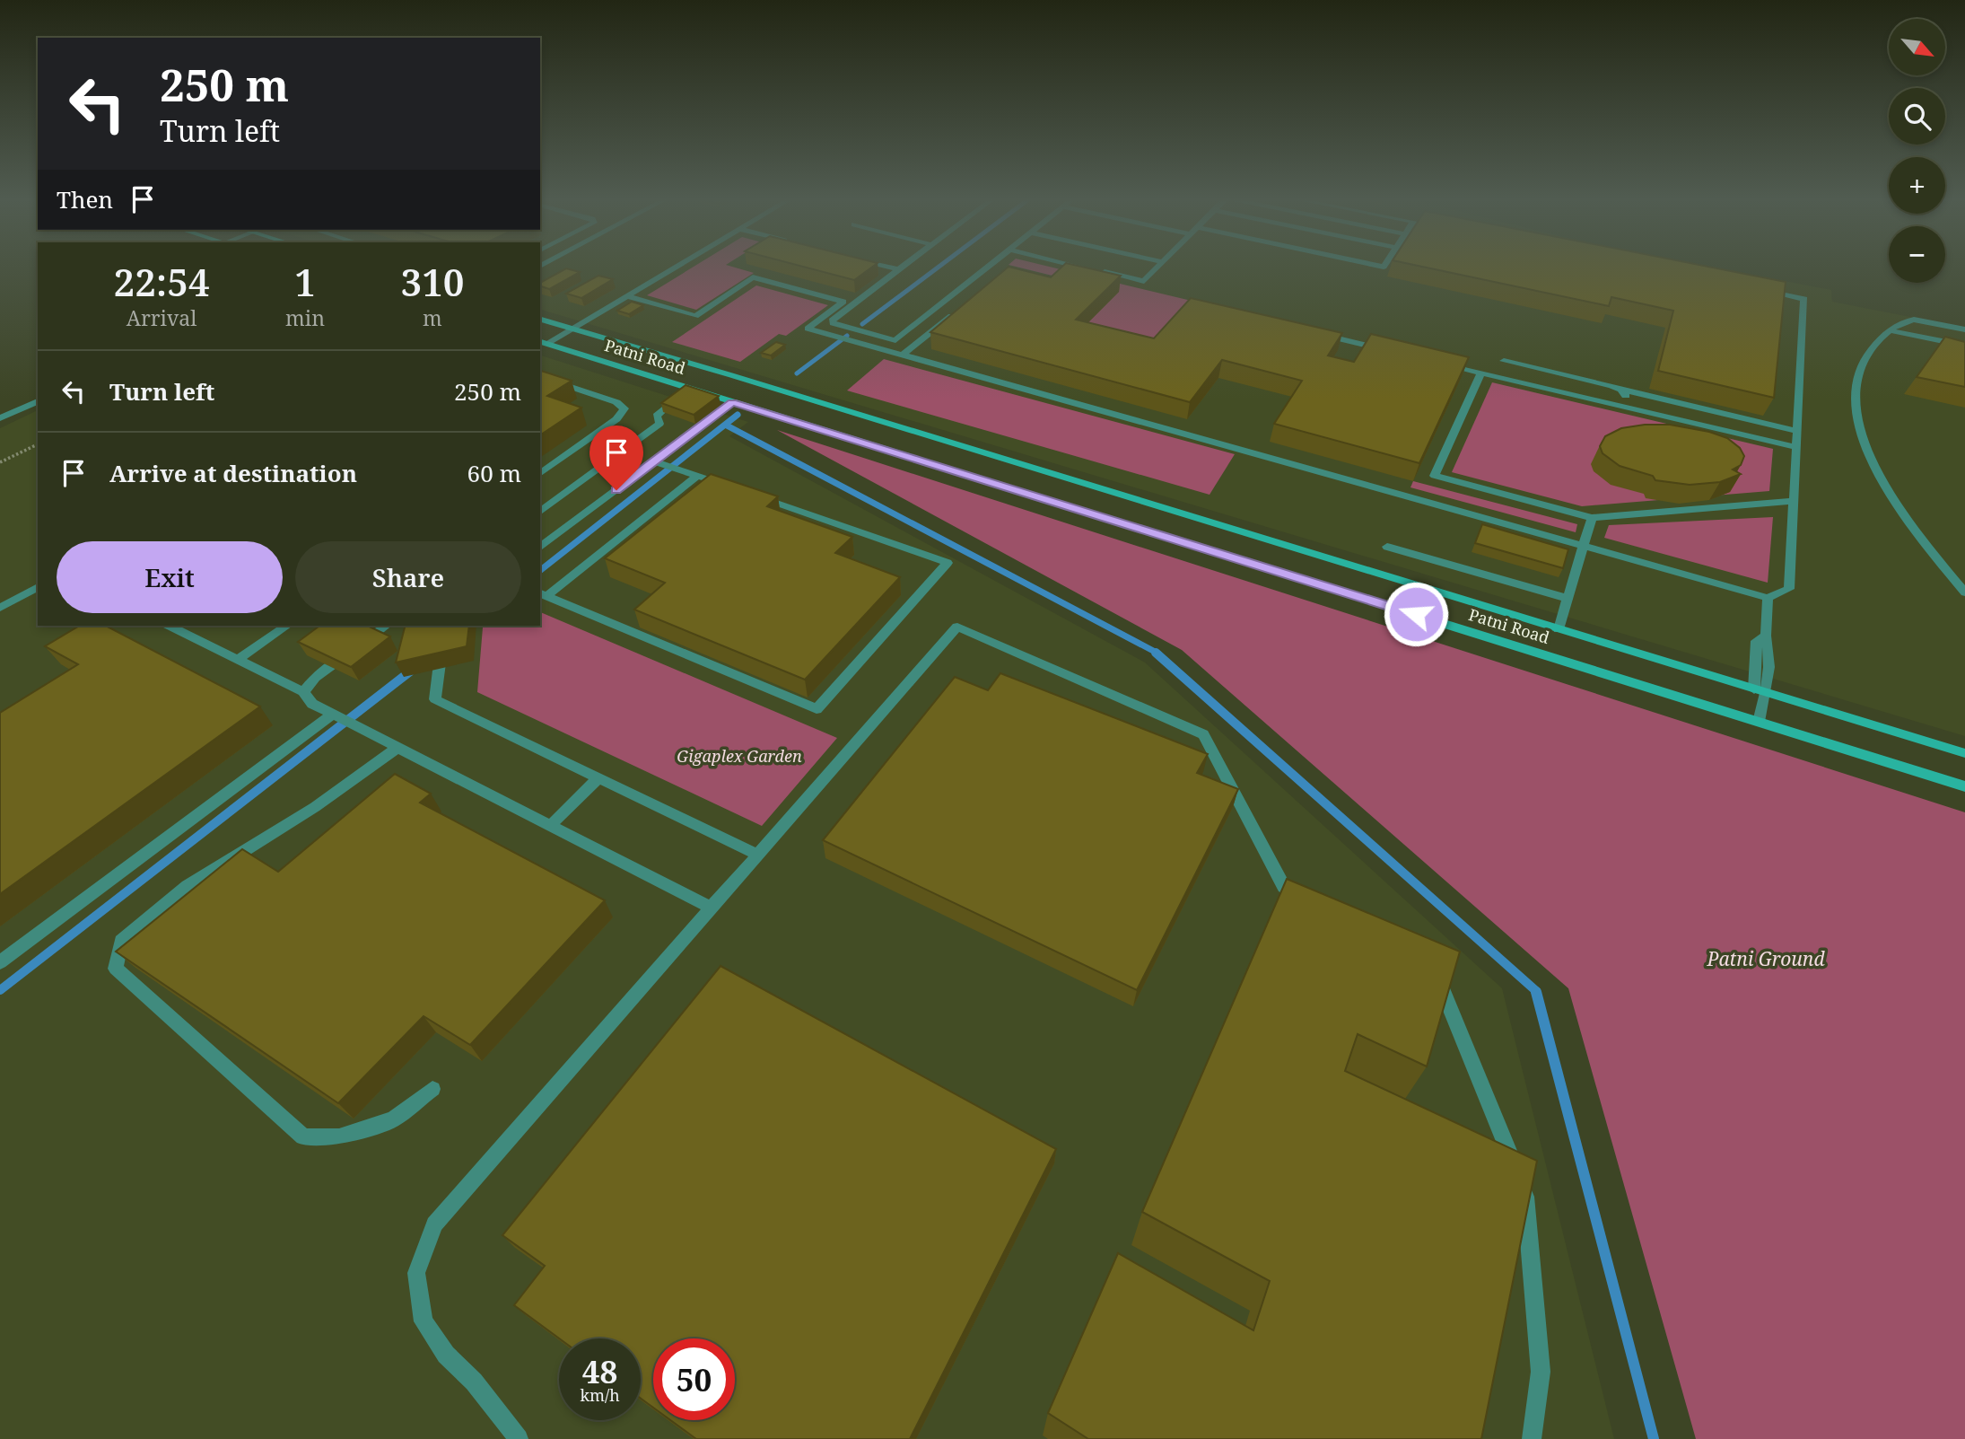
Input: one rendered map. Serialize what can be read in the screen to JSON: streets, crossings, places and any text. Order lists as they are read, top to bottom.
{
  "streets": {
    "main road": ["Patni Road"]
  },
  "parks": ["Gigaplex Garden", "Patni Ground"],
  "north": "bottom right",
  "page": {
    "map_buttons": ["+", "−"],
    "turn": ["250 m", "Turn left"],
    "then": "Then",
    "eta": [
      "22:54",
      "Arrival",
      "1",
      "min",
      "310",
      "m"
    ],
    "list": [
      {
        "name": "Turn left",
        "value": "250 m"
      },
      {
        "name": "Arrive at destination",
        "value": "60 m"
      }
    ],
    "buttons": ["Exit", "Share"],
    "speed": "48 km/h",
    "limit": "50"
  }
}
